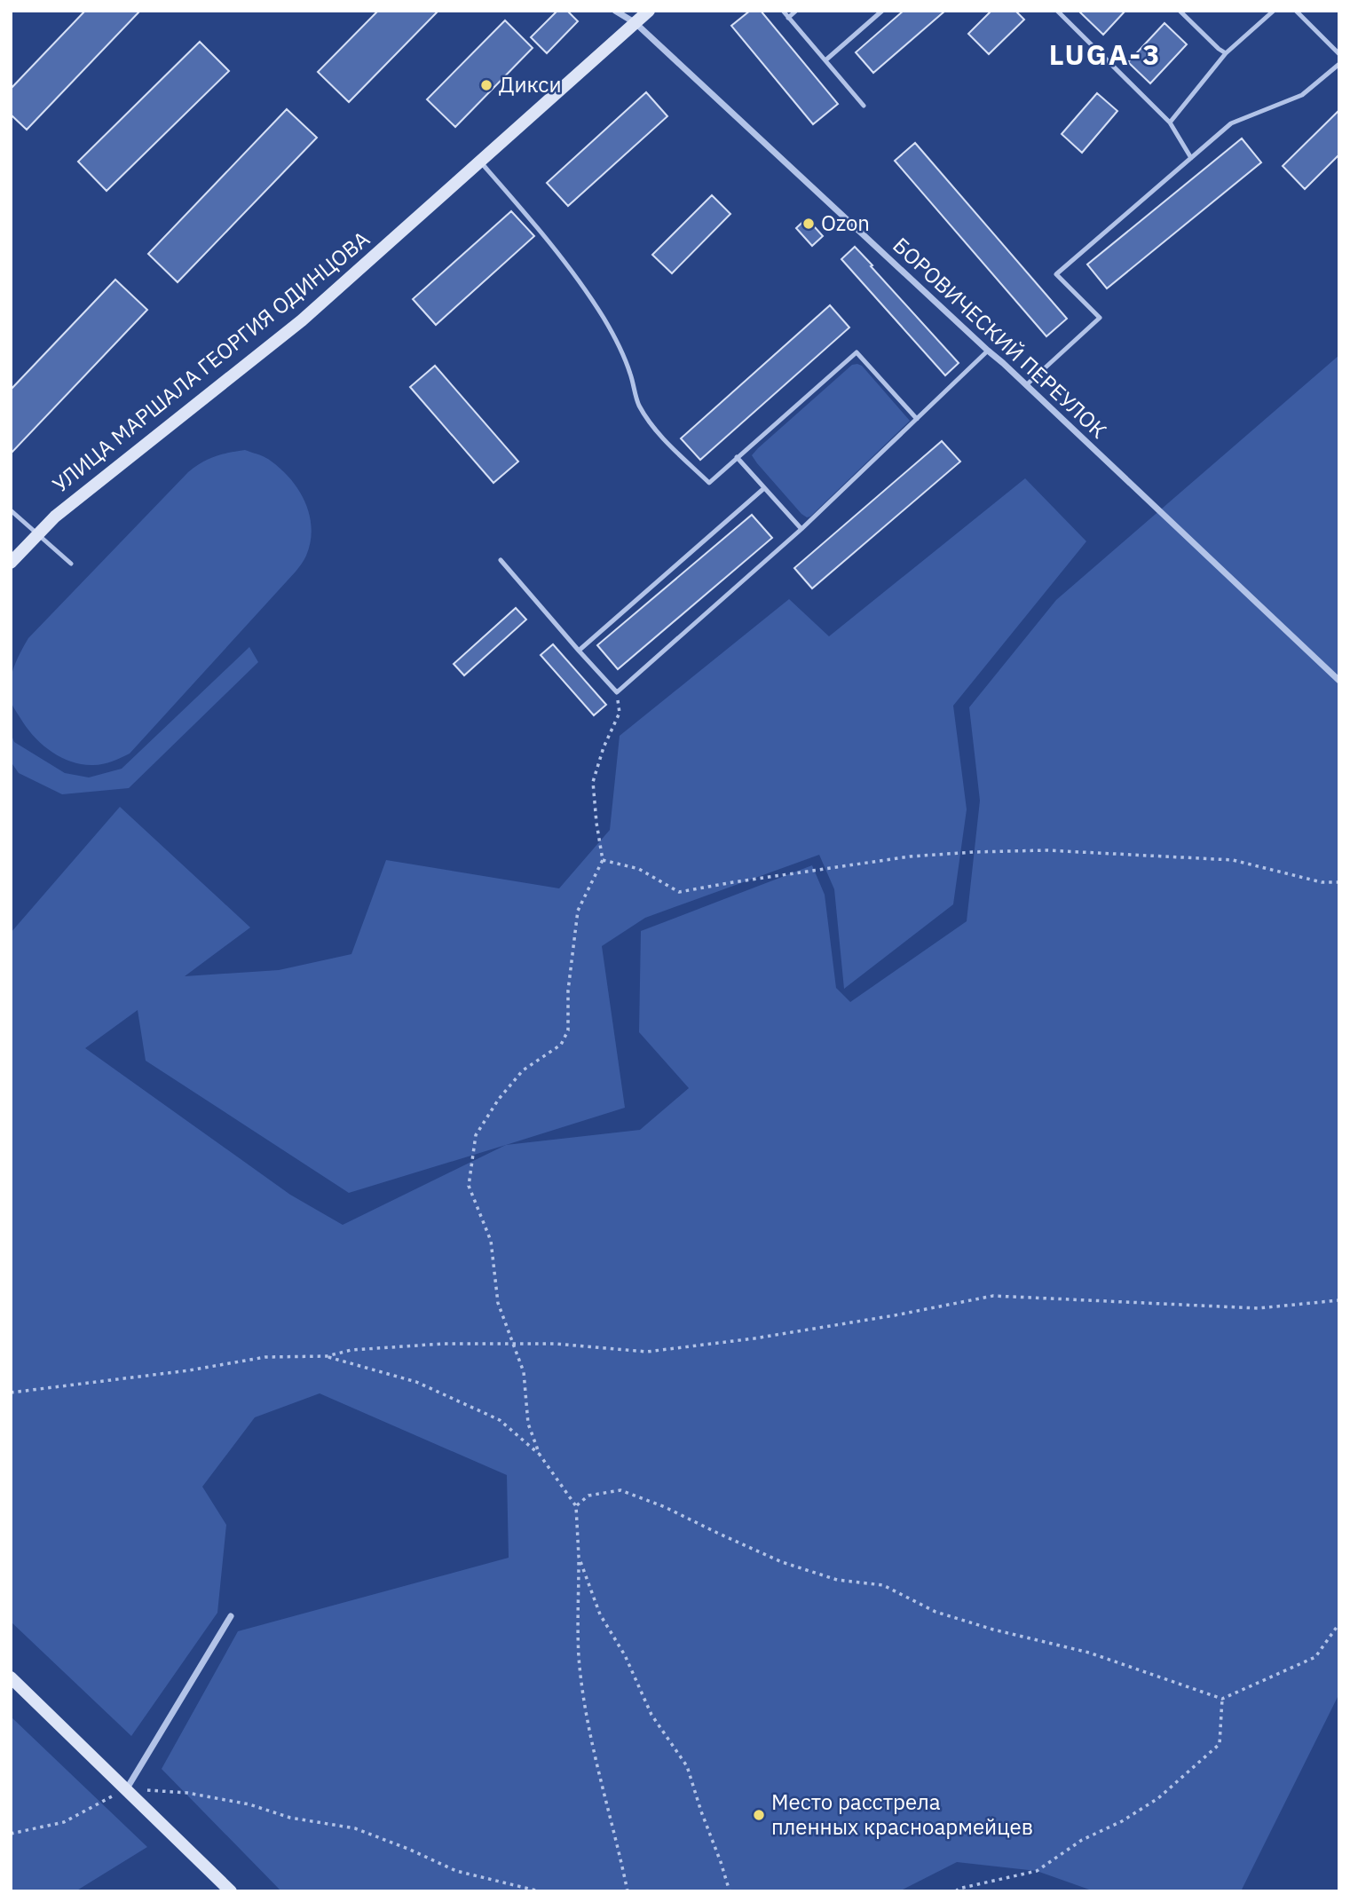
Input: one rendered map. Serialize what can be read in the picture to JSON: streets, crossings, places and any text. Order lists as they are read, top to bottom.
{
  "streets": {
    "street": ["БОРОВИЧЕСКИЙ ПЕРЕУЛОК", "УЛИЦА МАРШАЛА ГЕОРГИЯ ОДИНЦОВА"]
  },
  "crossings": [
    ["БОРОВИЧЕСКИЙ ПЕРЕУЛОК", "УЛИЦА МАРШАЛА ГЕОРГИЯ ОДИНЦОВА"]
  ],
  "districts": ["LUGA-3"],
  "places": ["Дикси", "Ozon", "Место расстрела пленных красноармейцев"]
}
